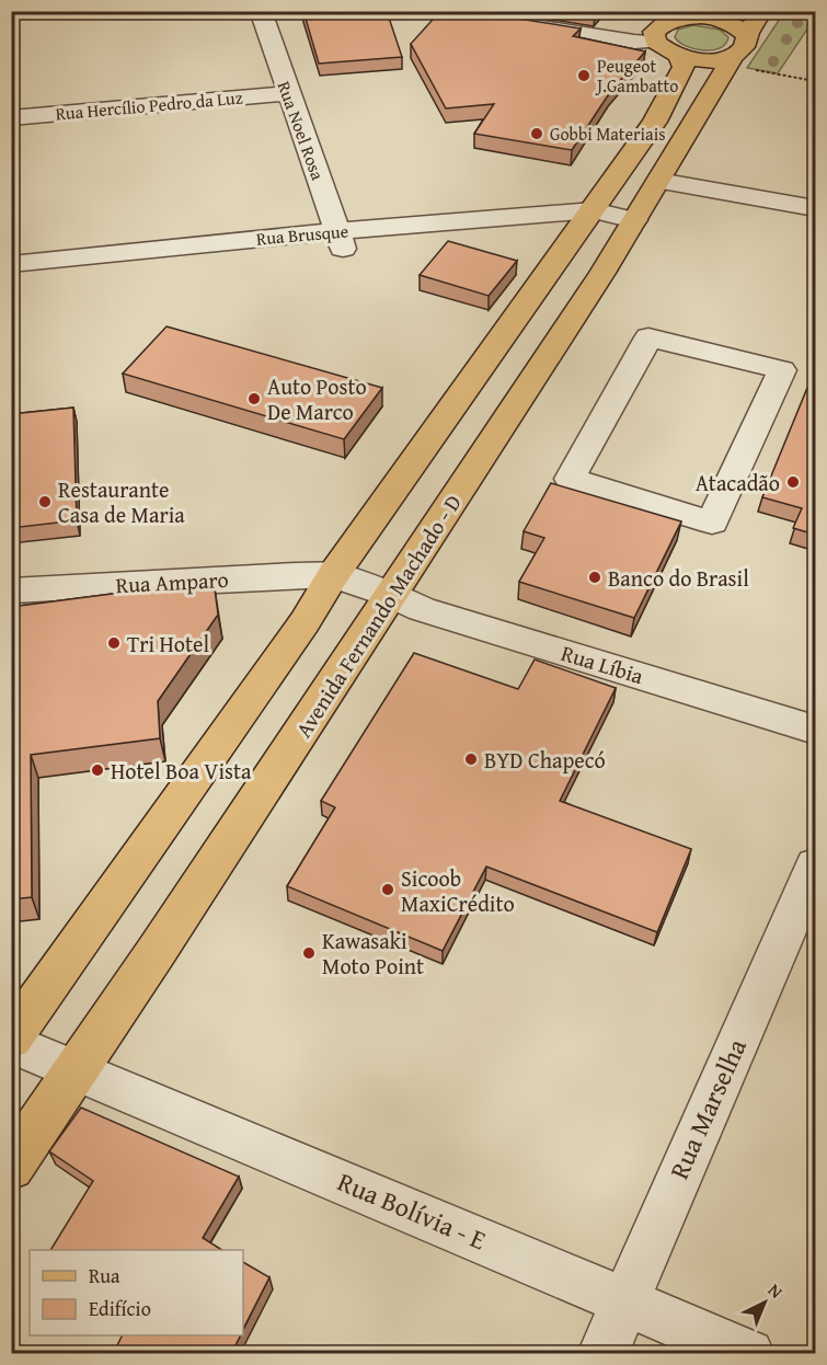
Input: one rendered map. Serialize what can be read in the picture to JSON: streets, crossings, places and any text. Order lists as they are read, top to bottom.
{
  "streets": {
    "main road": ["Avenida Fernando Machado - D"],
    "street": [
      "Rua Hercílio Pedro da Luz",
      "Rua Noel Rosa",
      "Rua Brusque",
      "Rua Amparo",
      "Rua Líbia",
      "Rua Marselha",
      "Rua Bolívia - E"
    ]
  },
  "crossings": [
    ["Rua Hercílio Pedro da Luz", "Rua Noel Rosa"],
    ["Rua Noel Rosa", "Rua Brusque"],
    ["Rua Brusque", "Avenida Fernando Machado - D"],
    ["Rua Amparo", "Avenida Fernando Machado - D"],
    ["Rua Amparo", "Rua Líbia"],
    ["Avenida Fernando Machado - D", "Rua Líbia"],
    ["Avenida Fernando Machado - D", "Rua Bolívia - E"],
    ["Rua Marselha", "Rua Bolívia - E"]
  ],
  "places": [
    "Peugeot J.Gambatto",
    "Gobbi Materiais",
    "Auto Posto De Marco",
    "Atacadão",
    "Restaurante Casa de Maria",
    "Banco do Brasil",
    "Tri Hotel",
    "BYD Chapecó",
    "Hotel Boa Vista",
    "Sicoob MaxiCrédito",
    "Kawasaki Moto Point"
  ],
  "legend": ["Rua", "Edifício"],
  "north": "top right"
}
